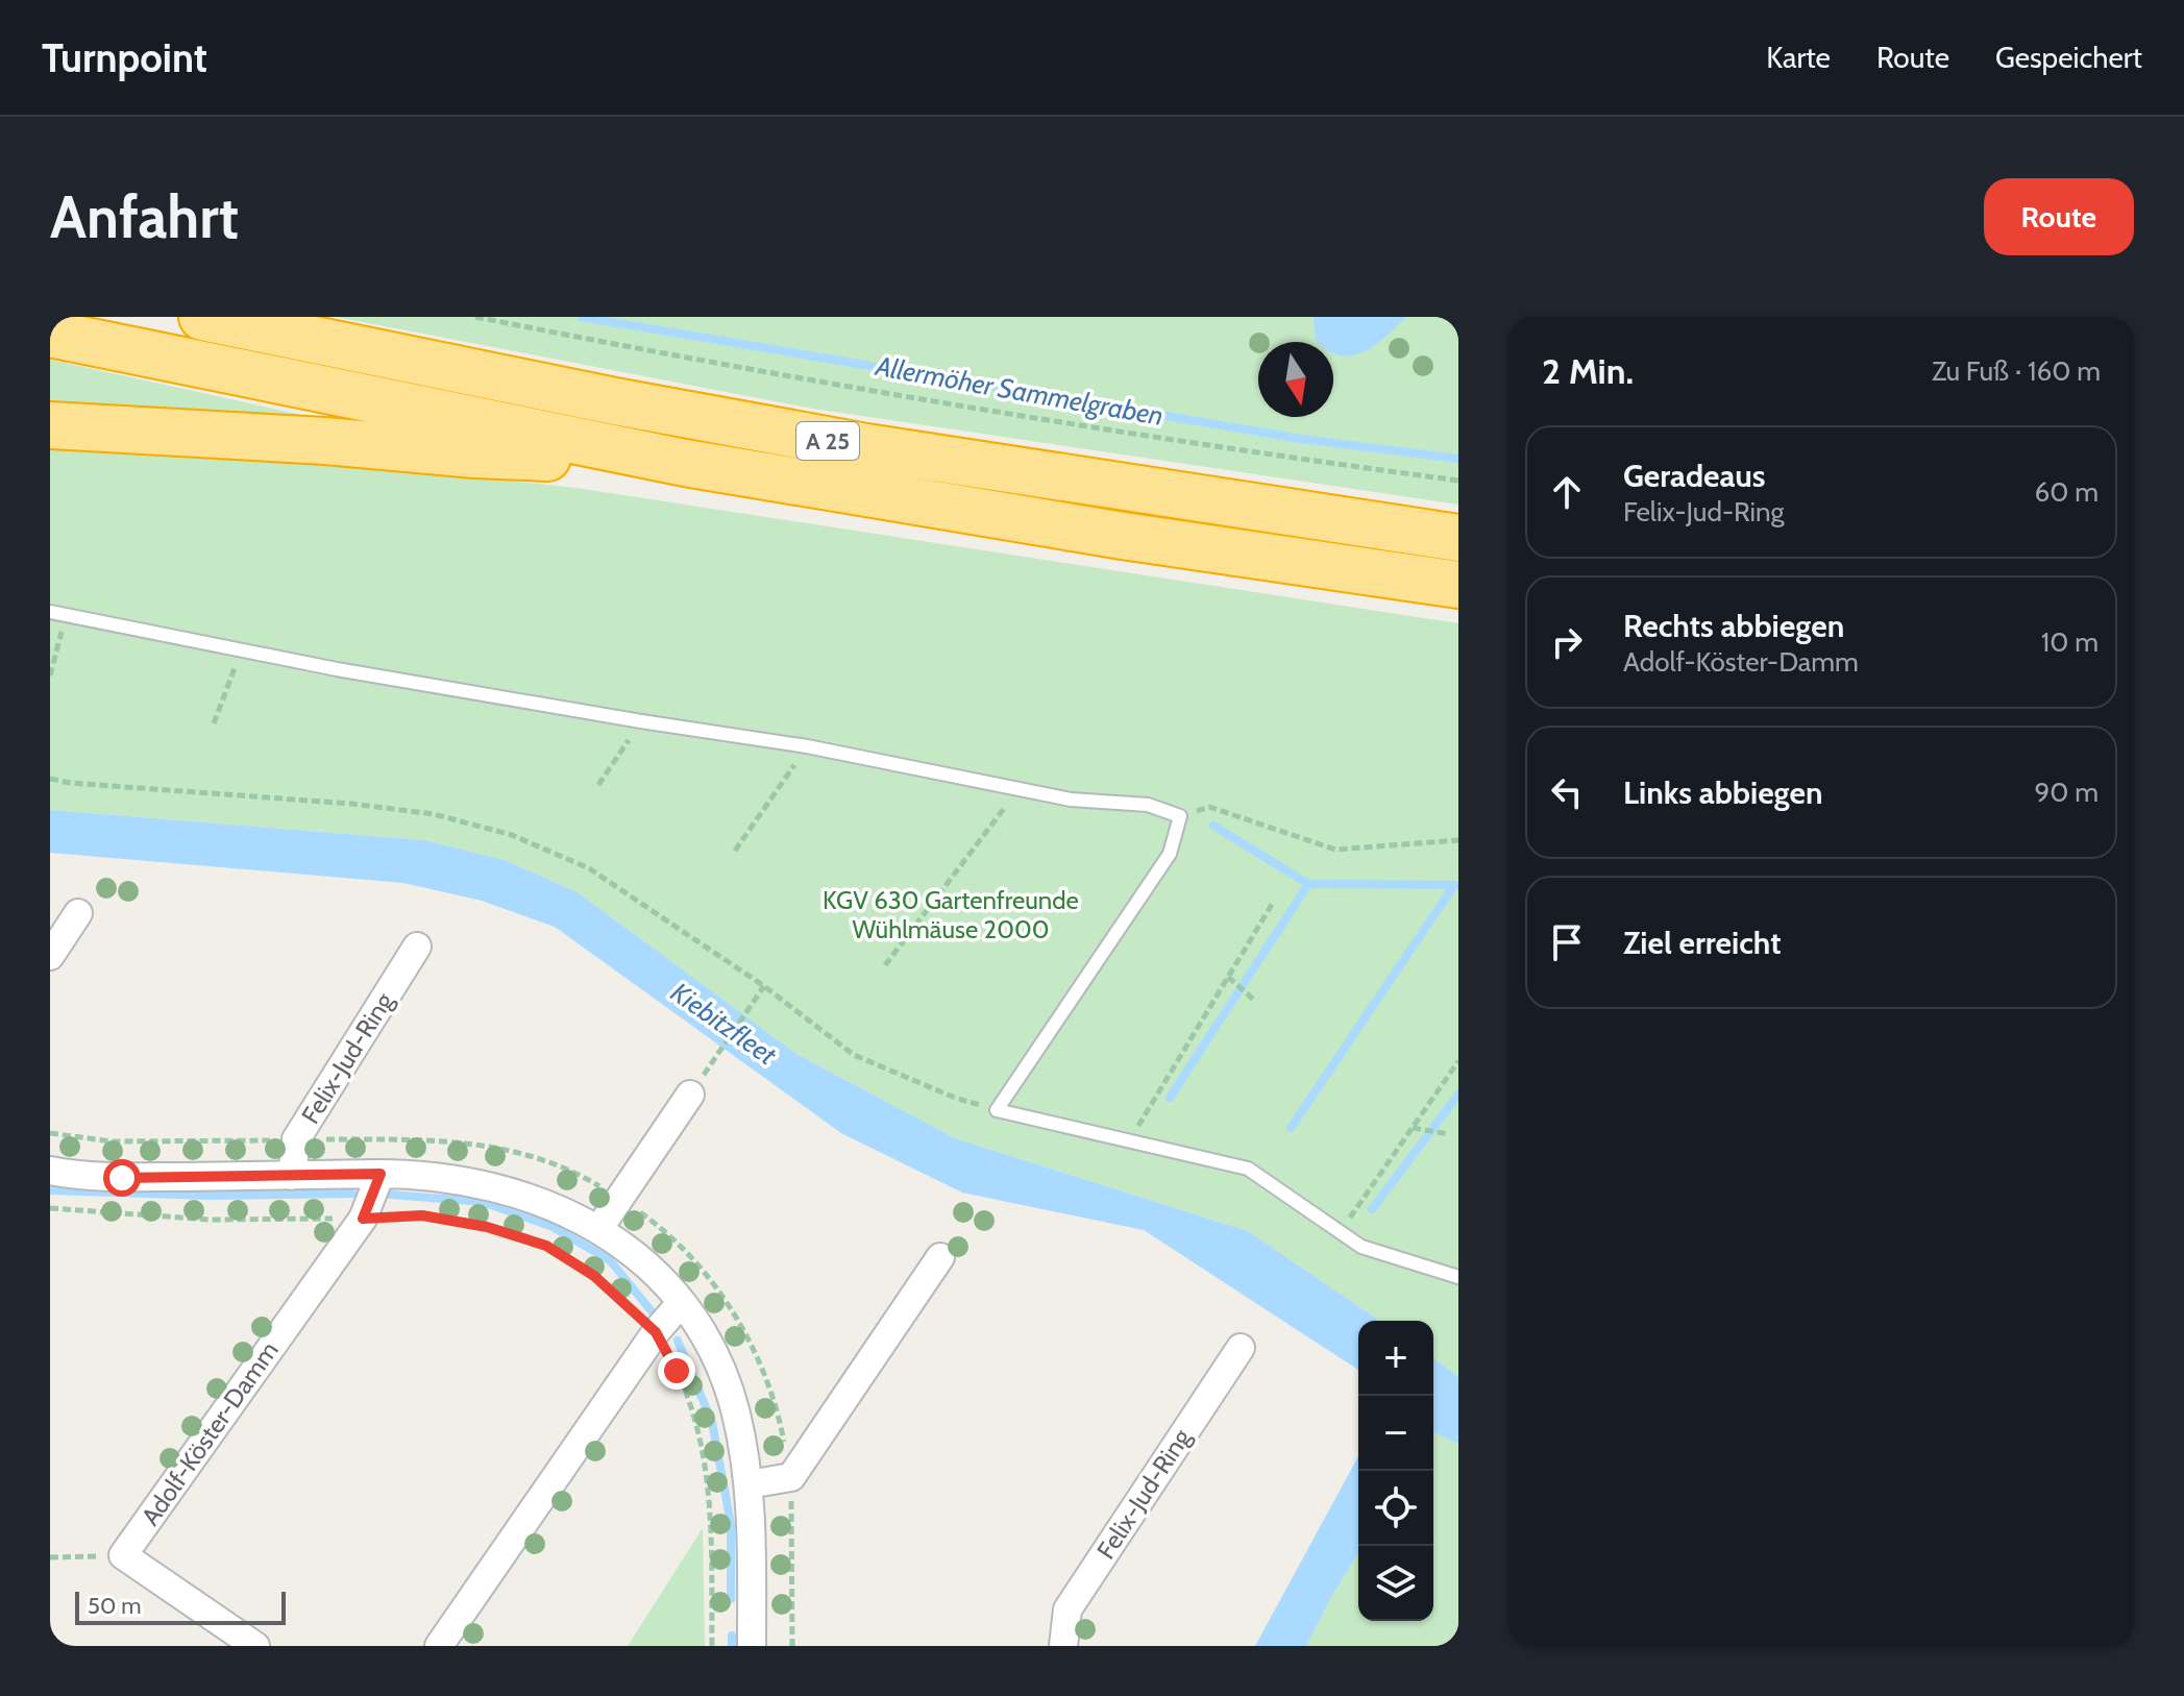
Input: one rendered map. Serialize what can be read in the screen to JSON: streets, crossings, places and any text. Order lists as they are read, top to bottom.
{
  "streets": {
    "highway": ["A 25"],
    "street": ["Felix-Jud-Ring", "Adolf-Köster-Damm"]
  },
  "water": ["Allermöher Sammelgraben", "Kiebitzfleet"],
  "parks": ["KGV 630 Gartenfreunde Wühlmäuse 2000"],
  "scale_bar": "50 m",
  "north": "bottom",
  "page": {
    "header": "Turnpoint",
    "nav": ["Karte", "Route", "Gespeichert"],
    "buttons": "Route",
    "title": "Anfahrt",
    "heading": ["2 Min.", "Zu Fuß · 160 m"],
    "list": [
      ["Geradeaus", "Felix-Jud-Ring", "60 m"],
      ["Rechts abbiegen", "Adolf-Köster-Damm", "10 m"],
      ["Links abbiegen", "90 m"],
      "Ziel erreicht"
    ],
    "map_buttons": ["+", "−"],
    "scale": "50 m"
  }
}
